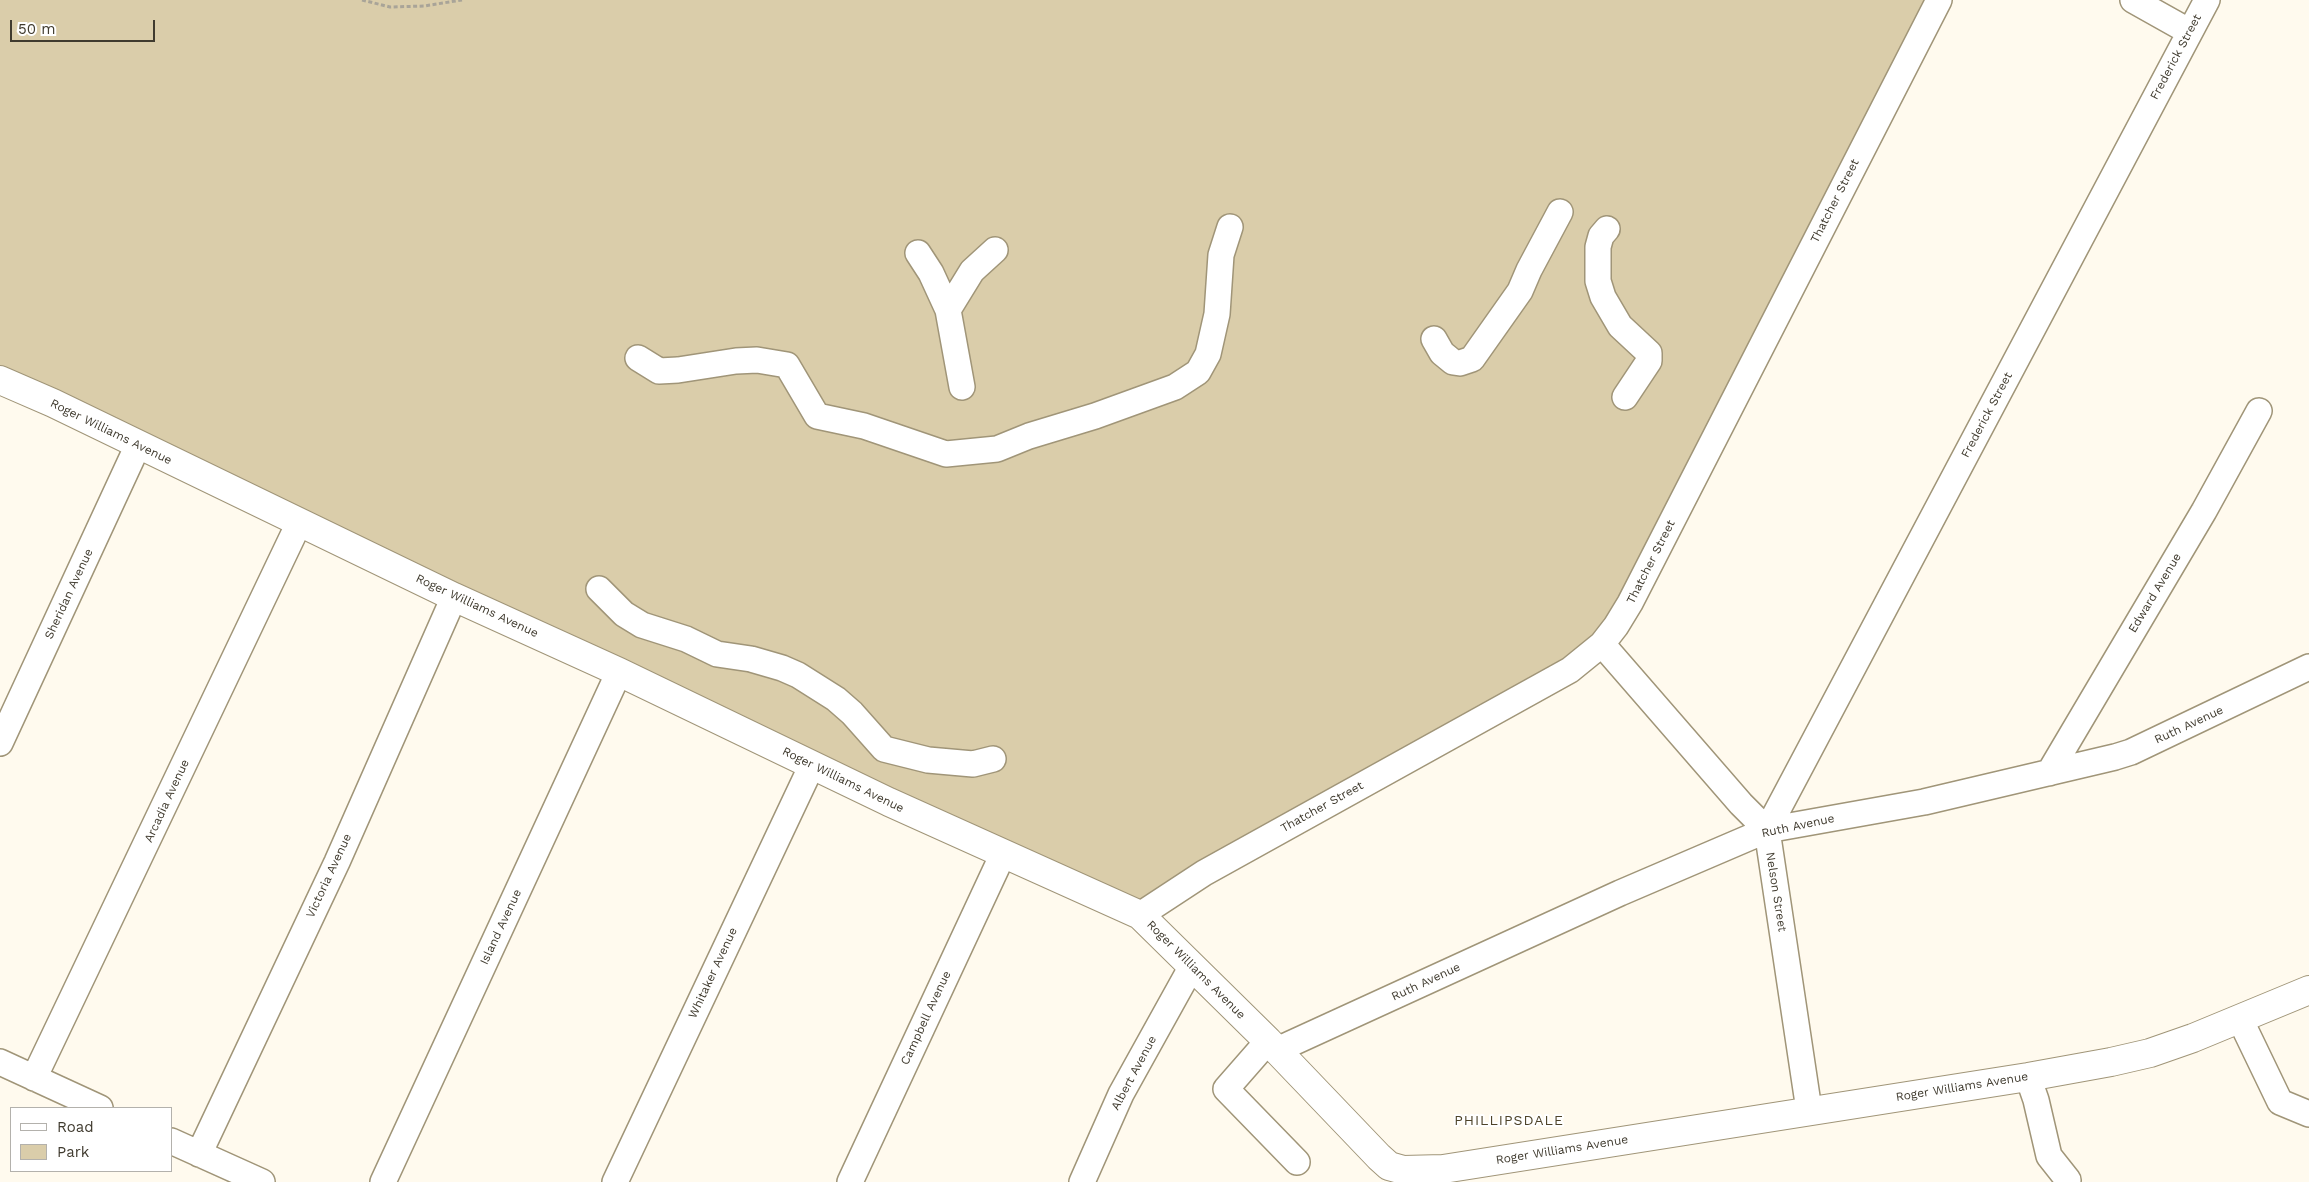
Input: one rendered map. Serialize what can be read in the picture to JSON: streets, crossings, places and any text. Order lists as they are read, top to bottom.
{
  "streets": {
    "main road": ["Roger Williams Avenue"],
    "street": [
      "Frederick Street",
      "Thatcher Street",
      "Edward Avenue",
      "Sheridan Avenue",
      "Ruth Avenue",
      "Arcadia Avenue",
      "Victoria Avenue",
      "Nelson Street",
      "Island Avenue",
      "Whitaker Avenue",
      "Campbell Avenue",
      "Albert Avenue"
    ]
  },
  "crossings": [
    ["Frederick Street", "Ruth Avenue"],
    ["Frederick Street", "Nelson Street"],
    ["Thatcher Street", "Roger Williams Avenue"],
    ["Roger Williams Avenue", "Sheridan Avenue"],
    ["Roger Williams Avenue", "Ruth Avenue"],
    ["Roger Williams Avenue", "Arcadia Avenue"],
    ["Roger Williams Avenue", "Victoria Avenue"],
    ["Roger Williams Avenue", "Nelson Street"],
    ["Roger Williams Avenue", "Island Avenue"],
    ["Roger Williams Avenue", "Whitaker Avenue"],
    ["Roger Williams Avenue", "Campbell Avenue"],
    ["Roger Williams Avenue", "Albert Avenue"],
    ["Edward Avenue", "Ruth Avenue"],
    ["Ruth Avenue", "Nelson Street"]
  ],
  "districts": ["PHILLIPSDALE"],
  "legend": ["Road", "Park"],
  "scale_bar": "50 m"
}
